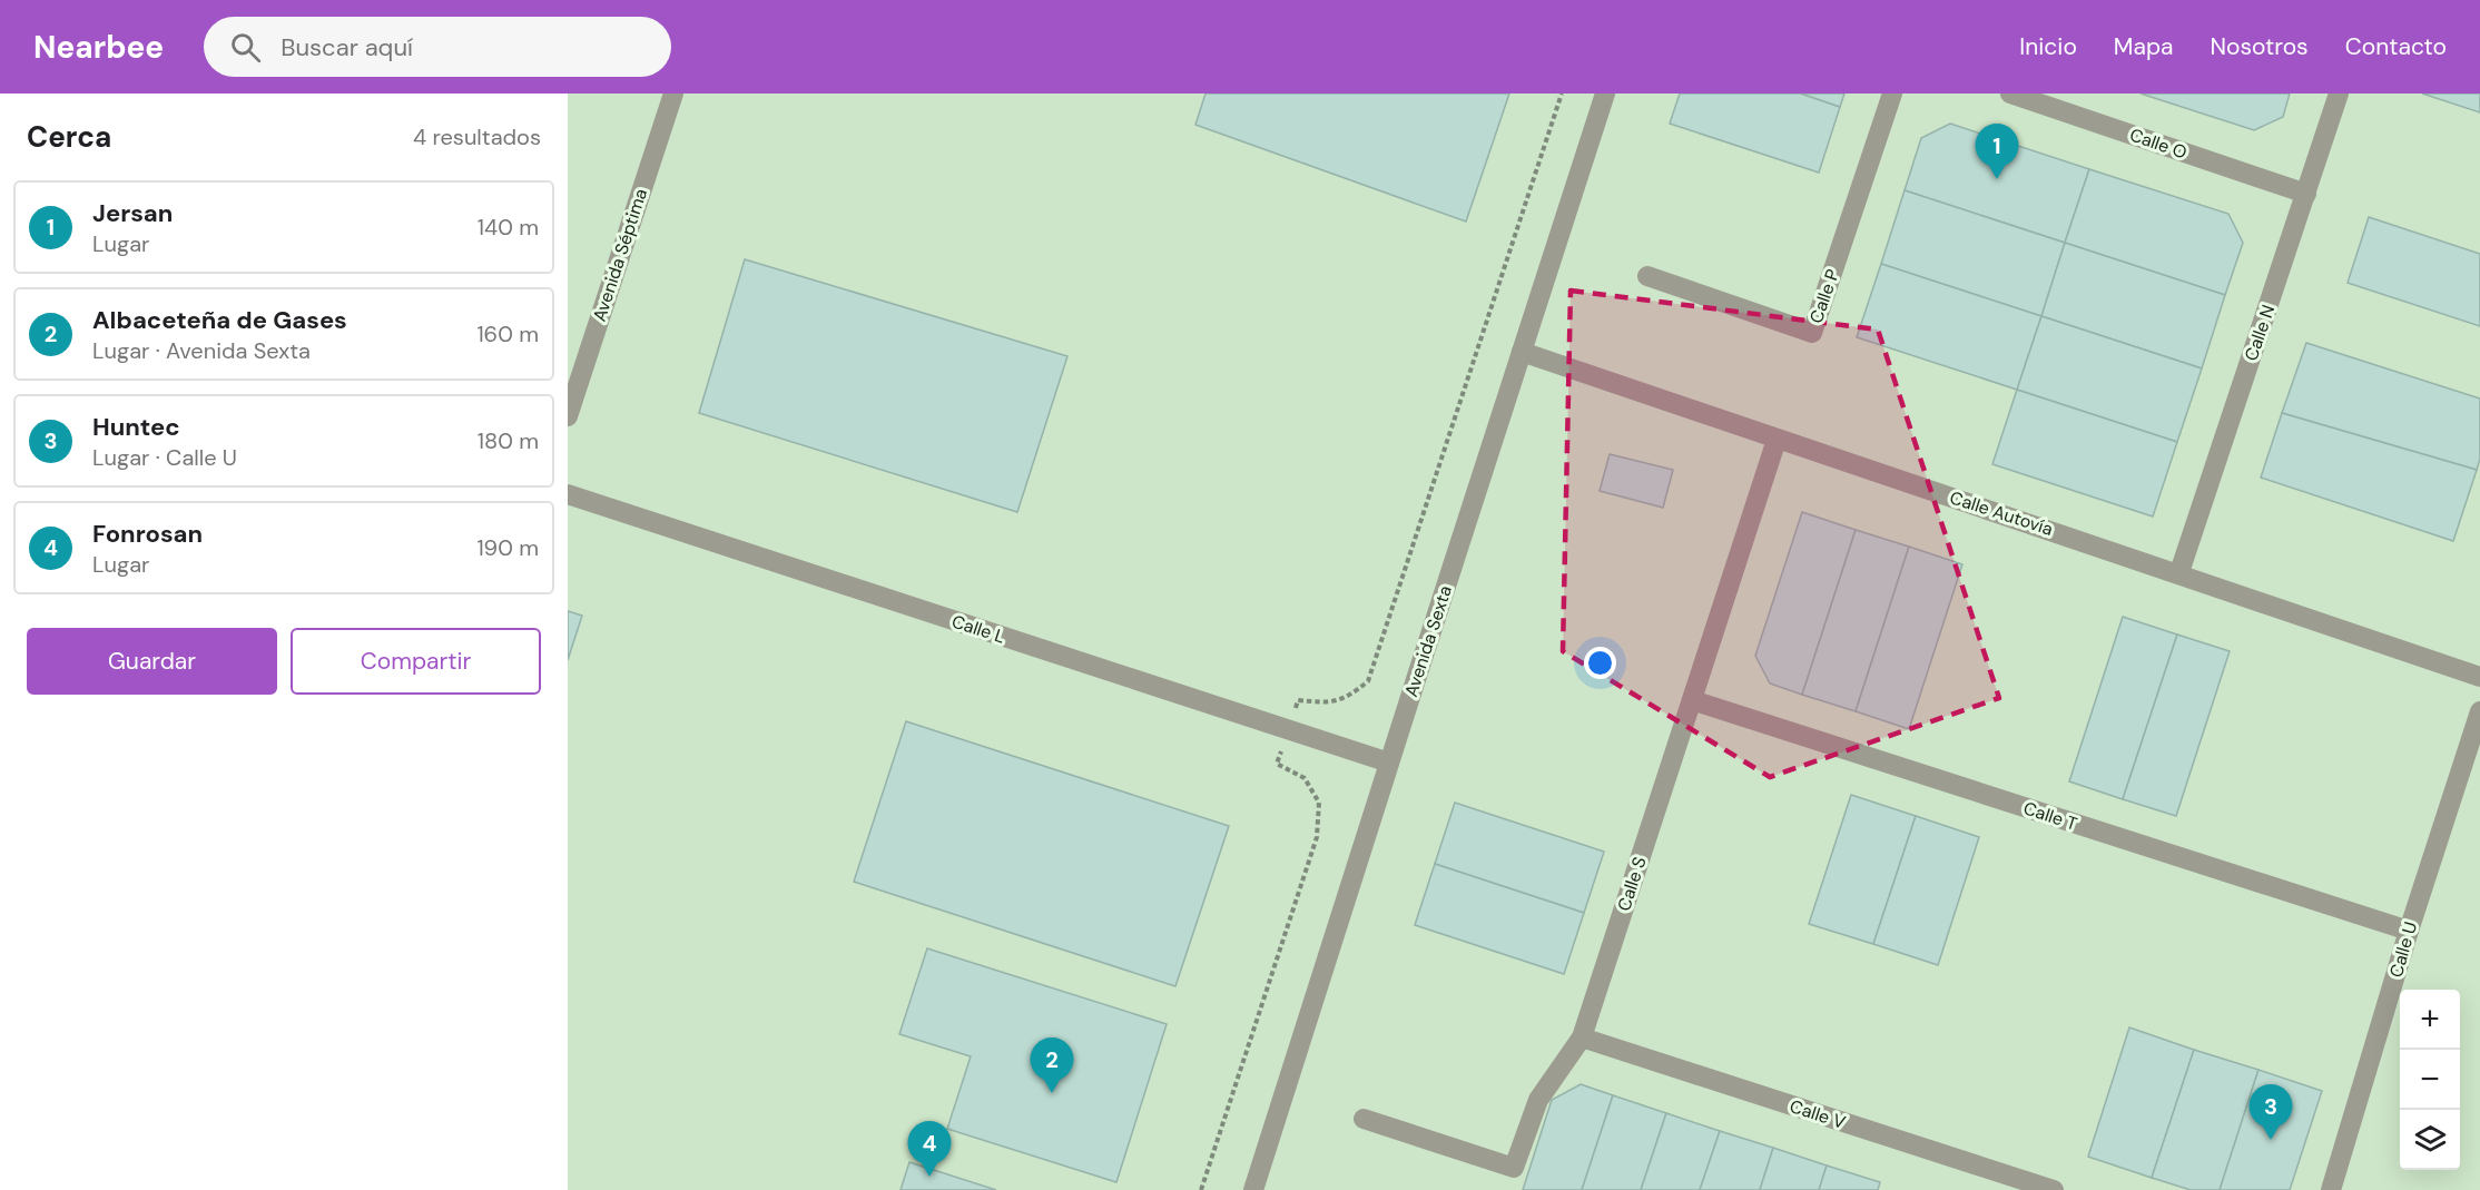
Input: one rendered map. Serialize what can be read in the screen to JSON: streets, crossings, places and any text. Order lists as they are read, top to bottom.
{
  "streets": {
    "street": [
      "Calle O",
      "Avenida Séptima",
      "Calle P",
      "Calle N",
      "Calle Autovía",
      "Calle L",
      "Avenida Sexta",
      "Calle T",
      "Calle S",
      "Calle U",
      "Calle V"
    ]
  },
  "crossings": [
    ["Calle O", "Calle N"],
    ["Calle N", "Calle Autovía"],
    ["Calle Autovía", "Avenida Sexta"],
    ["Calle Autovía", "Calle S"],
    ["Calle L", "Avenida Sexta"],
    ["Calle T", "Calle S"],
    ["Calle T", "Calle U"],
    ["Calle S", "Calle V"]
  ],
  "page": {
    "header": "Nearbee",
    "search": "Buscar aquí",
    "nav": [
      "Inicio",
      "Mapa",
      "Nosotros",
      "Contacto"
    ],
    "heading": ["Cerca", "4 resultados"],
    "pins": [
      "1",
      "2",
      "3",
      "4"
    ],
    "list": [
      {
        "mark": "1",
        "name": "Jersan",
        "note": "Lugar",
        "value": "140 m"
      },
      {
        "mark": "2",
        "name": "Albaceteña de Gases",
        "note": "Lugar · Avenida Sexta",
        "value": "160 m"
      },
      {
        "mark": "3",
        "name": "Huntec",
        "note": "Lugar · Calle U",
        "value": "180 m"
      },
      {
        "mark": "4",
        "name": "Fonrosan",
        "note": "Lugar",
        "value": "190 m"
      }
    ],
    "buttons": ["Guardar", "Compartir"],
    "map_buttons": ["+", "−"]
  }
}
